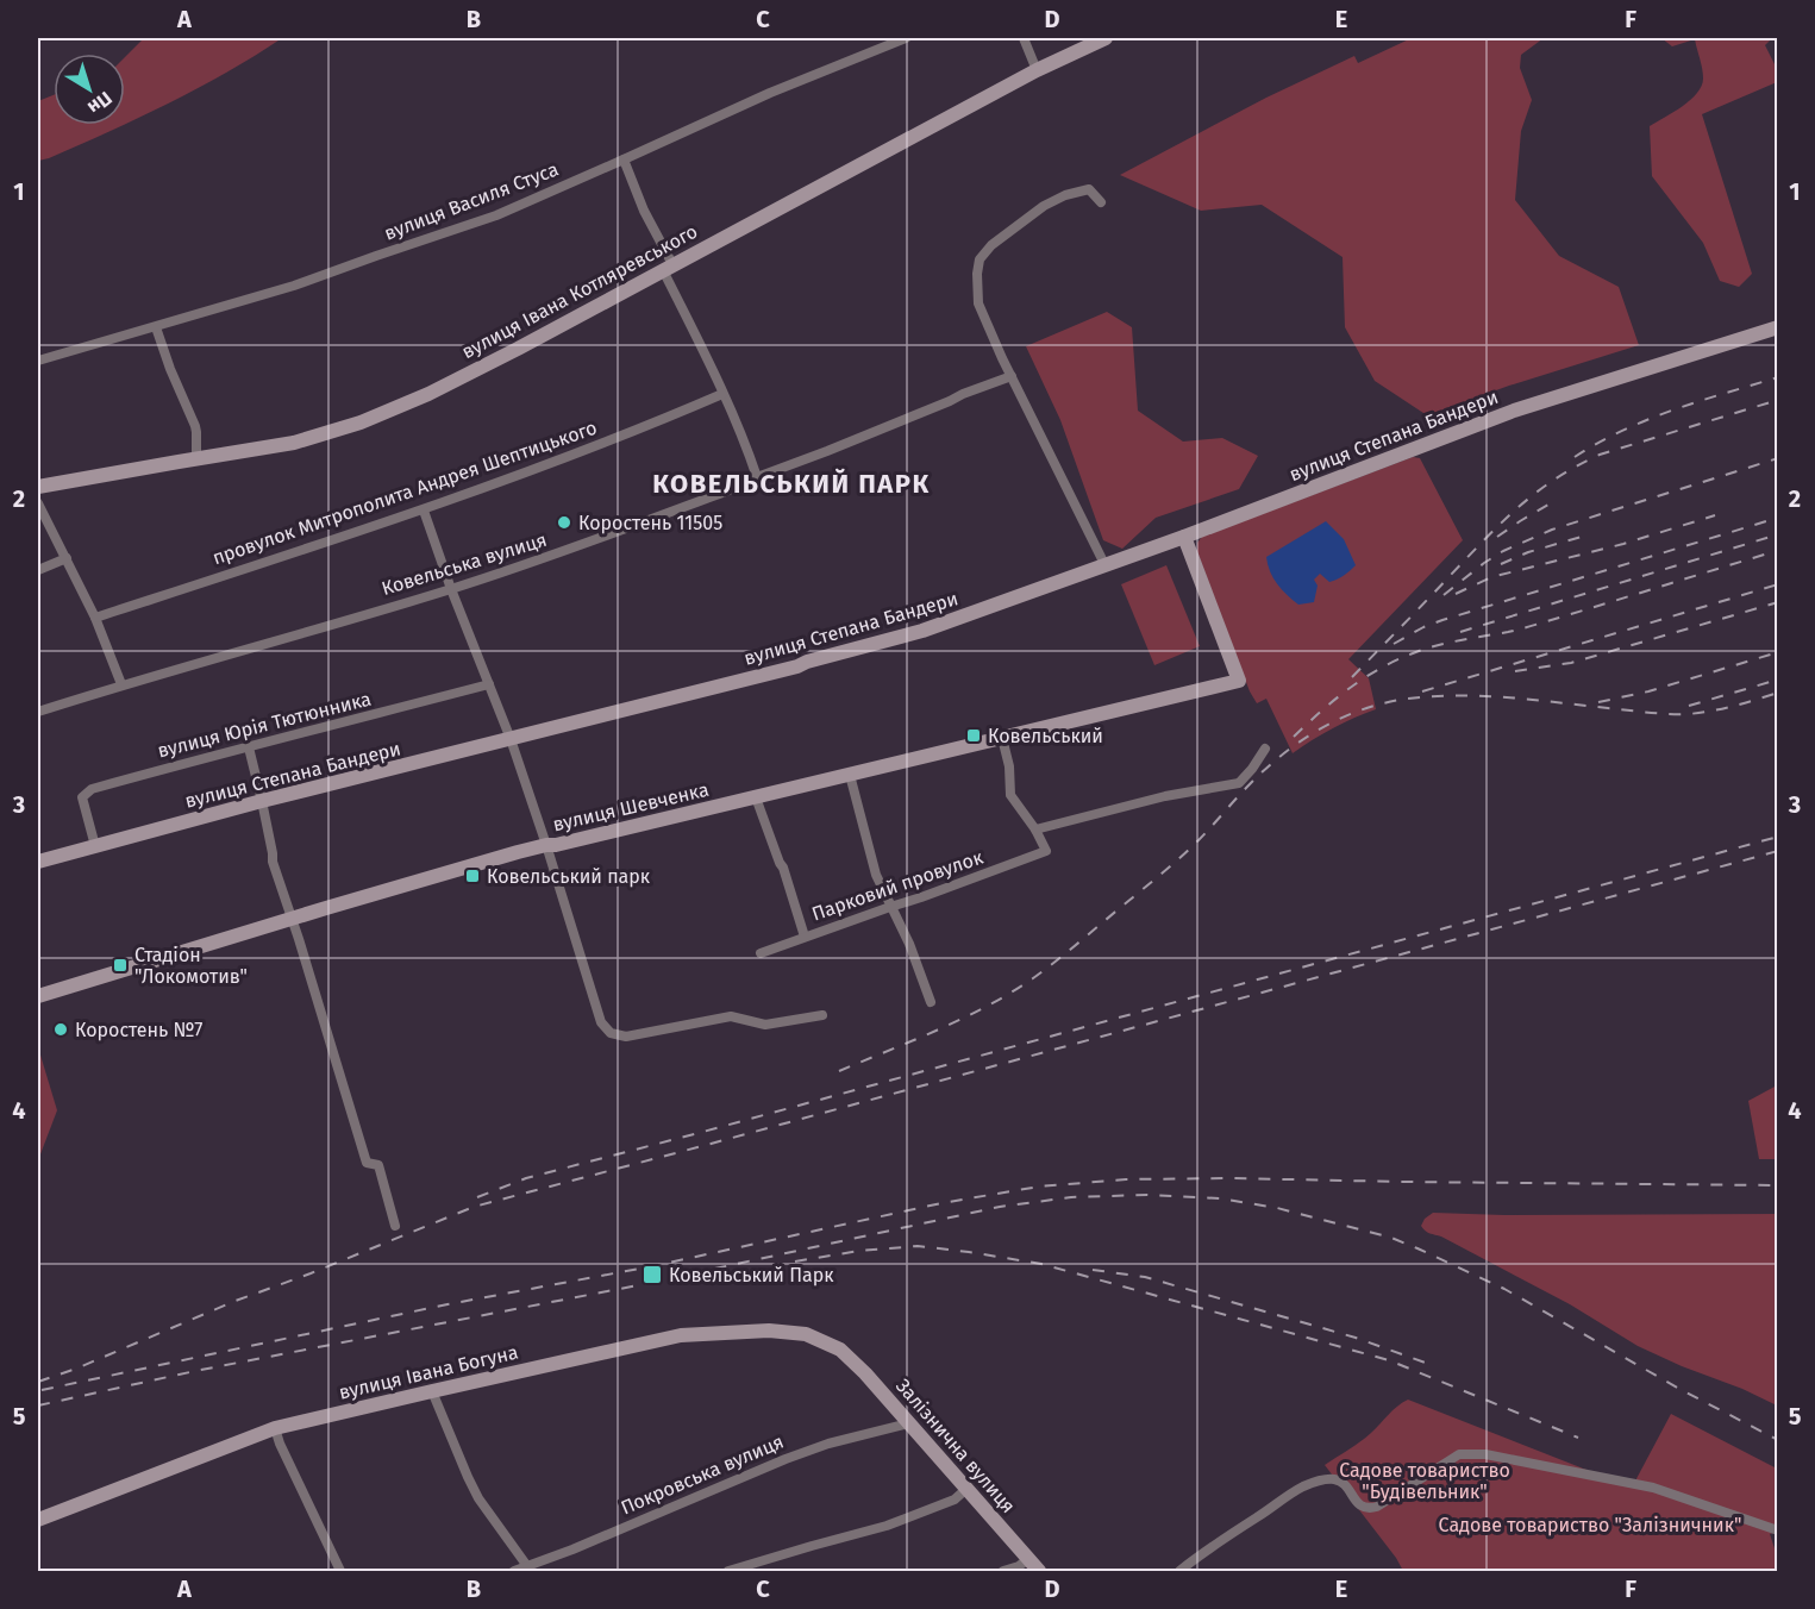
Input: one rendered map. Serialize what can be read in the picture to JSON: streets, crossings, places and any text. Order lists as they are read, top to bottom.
{
  "streets": {
    "street": [
      "вулиця Василя Стуса",
      "вулиця Івана Котляревського",
      "вулиця Степана Бандери",
      "провулок Митрополита Андрея Шептицького",
      "Ковельська вулиця",
      "вулиця Юрія Тютюнника",
      "вулиця Шевченка",
      "Парковий провулок",
      "вулиця Івана Богуна",
      "Залізнична вулиця",
      "Покровська вулиця"
    ]
  },
  "crossings": [
    ["вулиця Степана Бандери", "вулиця Юрія Тютюнника"],
    ["вулиця Степана Бандери", "вулиця Шевченка"],
    ["вулиця Івана Богуна", "Залізнична вулиця"],
    ["Залізнична вулиця", "Покровська вулиця"]
  ],
  "districts": ["КОВЕЛЬСЬКИЙ ПАРК"],
  "parks": ["Садове товариство \"Будівельник\"", "Садове товариство \"Залізничник\""],
  "places": {
    "other": ["Коростень 11505", "Коростень №7"],
    "transit": [
      "Ковельський",
      "Ковельський парк",
      "Стадіон \"Локомотив\"",
      "Ковельський Парк"
    ]
  },
  "north": "bottom right",
  "grid": {
    "columns": [
      "A",
      "B",
      "C",
      "D",
      "E",
      "F"
    ],
    "rows": [
      "1",
      "2",
      "3",
      "4",
      "5"
    ]
  }
}
